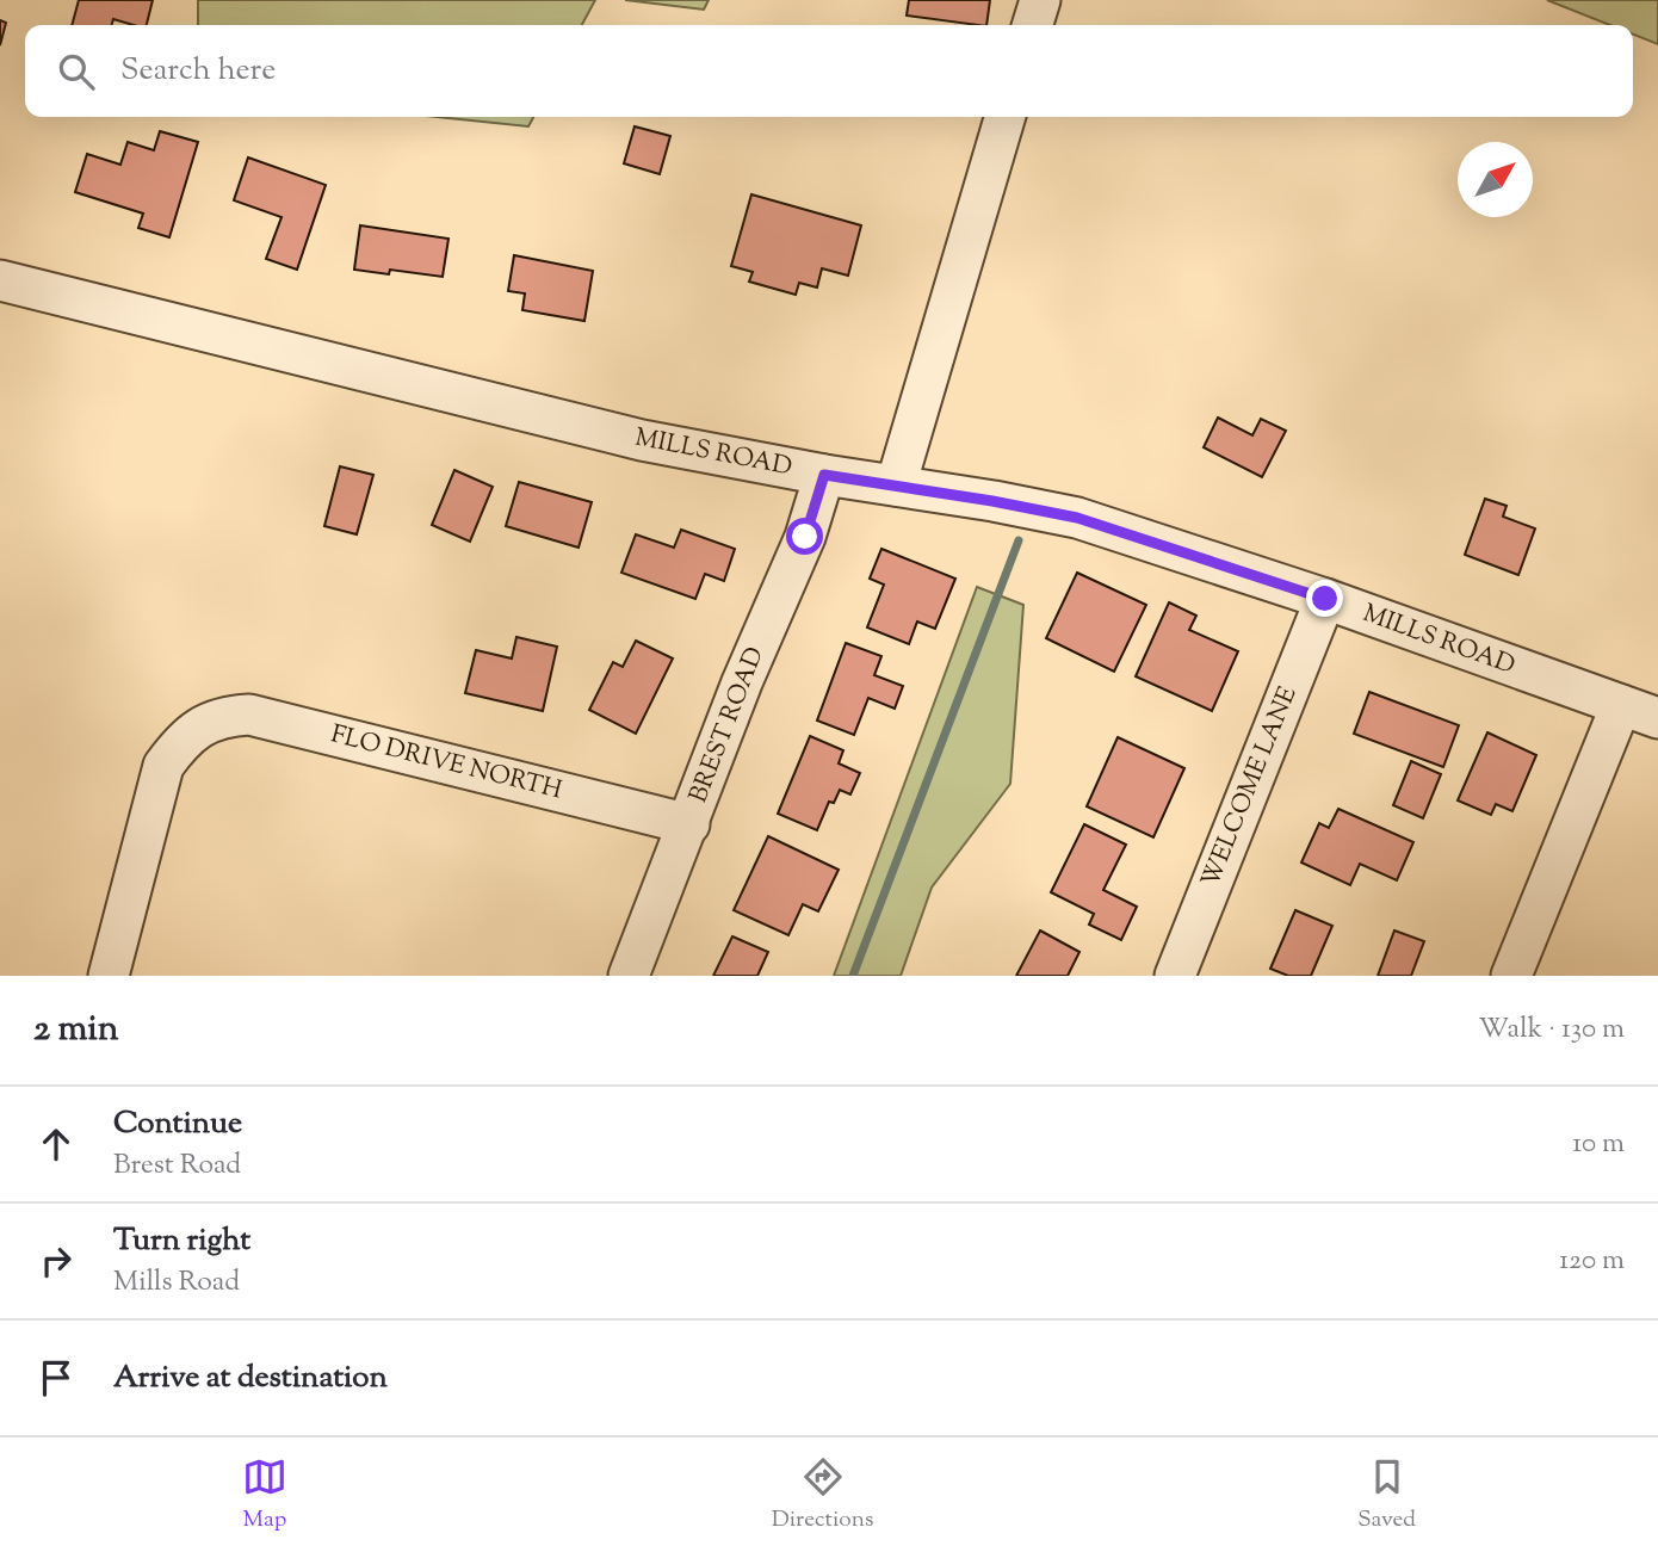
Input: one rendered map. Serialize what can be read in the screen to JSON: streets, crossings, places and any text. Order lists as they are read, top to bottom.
{
  "streets": {
    "street": [
      "MILLS ROAD",
      "BREST ROAD",
      "FLO DRIVE NORTH",
      "WELCOME LANE"
    ]
  },
  "crossings": [
    ["MILLS ROAD", "BREST ROAD"],
    ["MILLS ROAD", "WELCOME LANE"],
    ["BREST ROAD", "FLO DRIVE NORTH"]
  ],
  "north": "top right",
  "page": {
    "search": "Search here",
    "heading": ["2 min", "Walk · 130 m"],
    "list": [
      ["Continue", "Brest Road", "10 m"],
      ["Turn right", "Mills Road", "120 m"],
      "Arrive at destination"
    ],
    "nav": ["Map", "Directions", "Saved"]
  }
}
